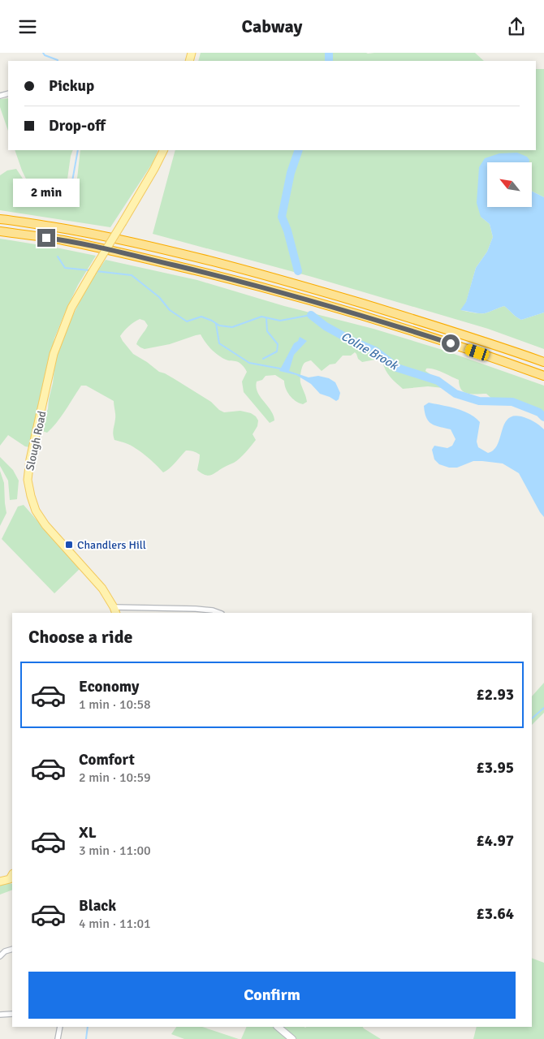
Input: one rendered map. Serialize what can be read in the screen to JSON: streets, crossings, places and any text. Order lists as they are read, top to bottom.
{
  "streets": {
    "main road": ["Slough Road"]
  },
  "water": ["Colne Brook"],
  "places": {
    "transit": ["Chandlers Hill"]
  },
  "north": "top left",
  "page": {
    "header": "Cabway",
    "banner": ["Pickup", "Drop-off"],
    "bubble": "2 min",
    "heading": "Choose a ride",
    "list": [
      {
        "name": "Economy",
        "note": "1 min · 10:58",
        "value": "£2.93"
      },
      {
        "name": "Comfort",
        "note": "2 min · 10:59",
        "value": "£3.95"
      },
      {
        "name": "XL",
        "note": "3 min · 11:00",
        "value": "£4.97"
      },
      {
        "name": "Black",
        "note": "4 min · 11:01",
        "value": "£3.64"
      }
    ],
    "buttons": "Confirm"
  }
}
